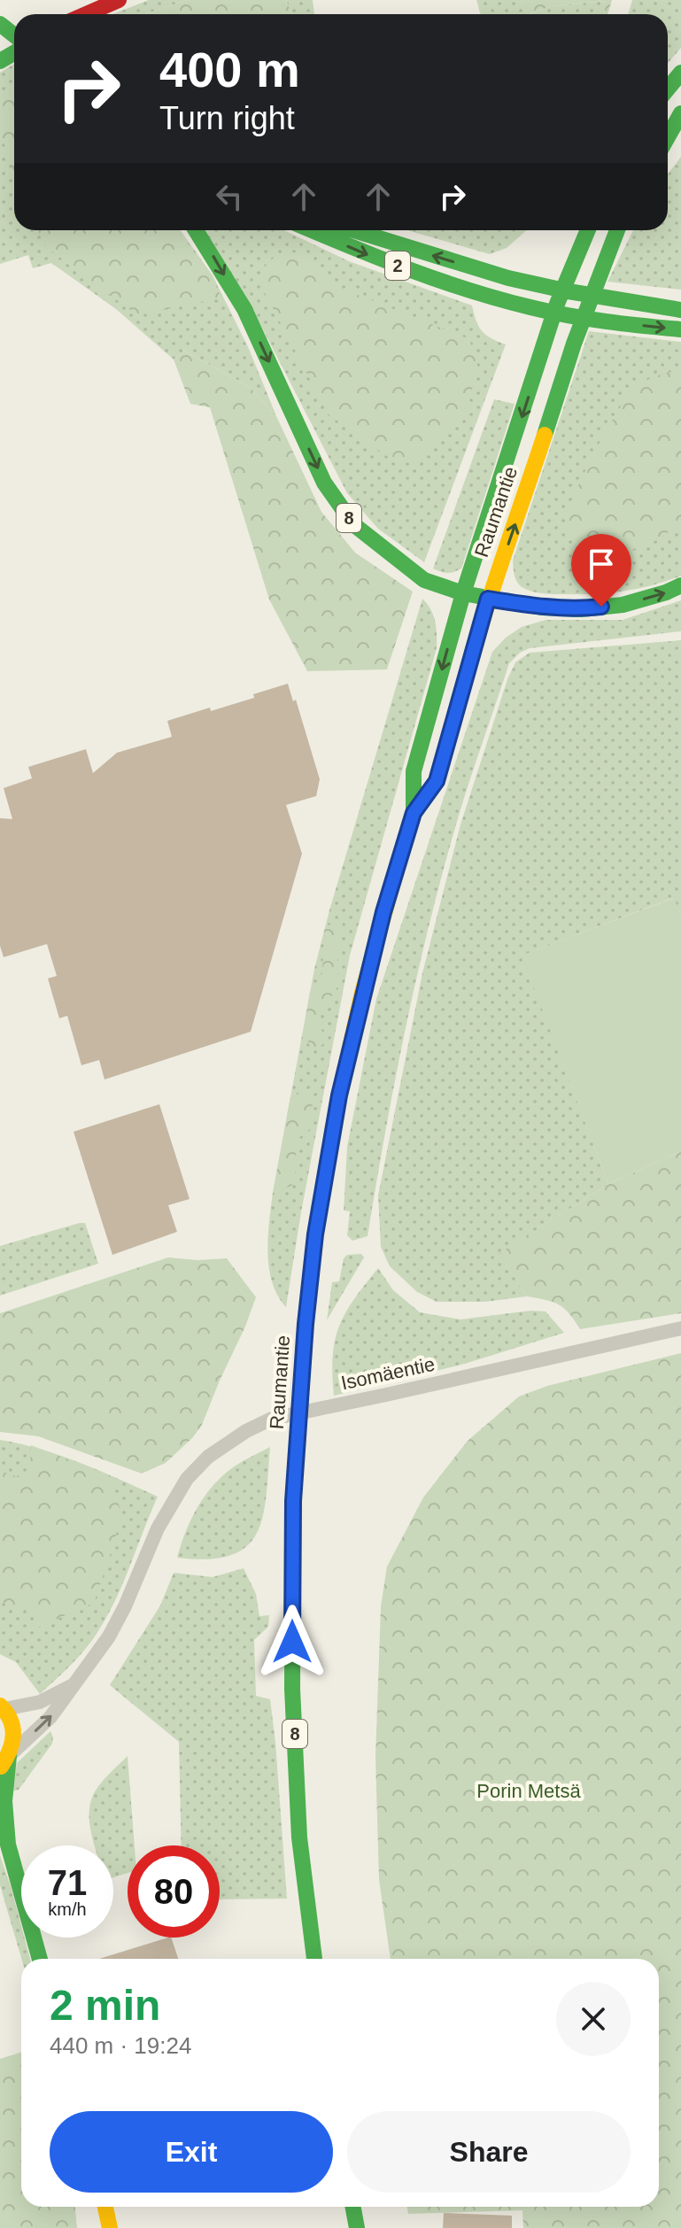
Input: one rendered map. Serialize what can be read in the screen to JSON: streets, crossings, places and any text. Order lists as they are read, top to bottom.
{
  "streets": {
    "main road": ["2", "Raumantie", "8"],
    "street": ["Isomäentie"]
  },
  "crossings": [
    ["Raumantie", "8"]
  ],
  "parks": ["Porin Metsä"],
  "page": {
    "turn": ["400 m", "Turn right"],
    "speed": "71 km/h",
    "limit": "80",
    "heading": ["2 min", "440 m · 19:24"],
    "buttons": ["Exit", "Share"]
  }
}
